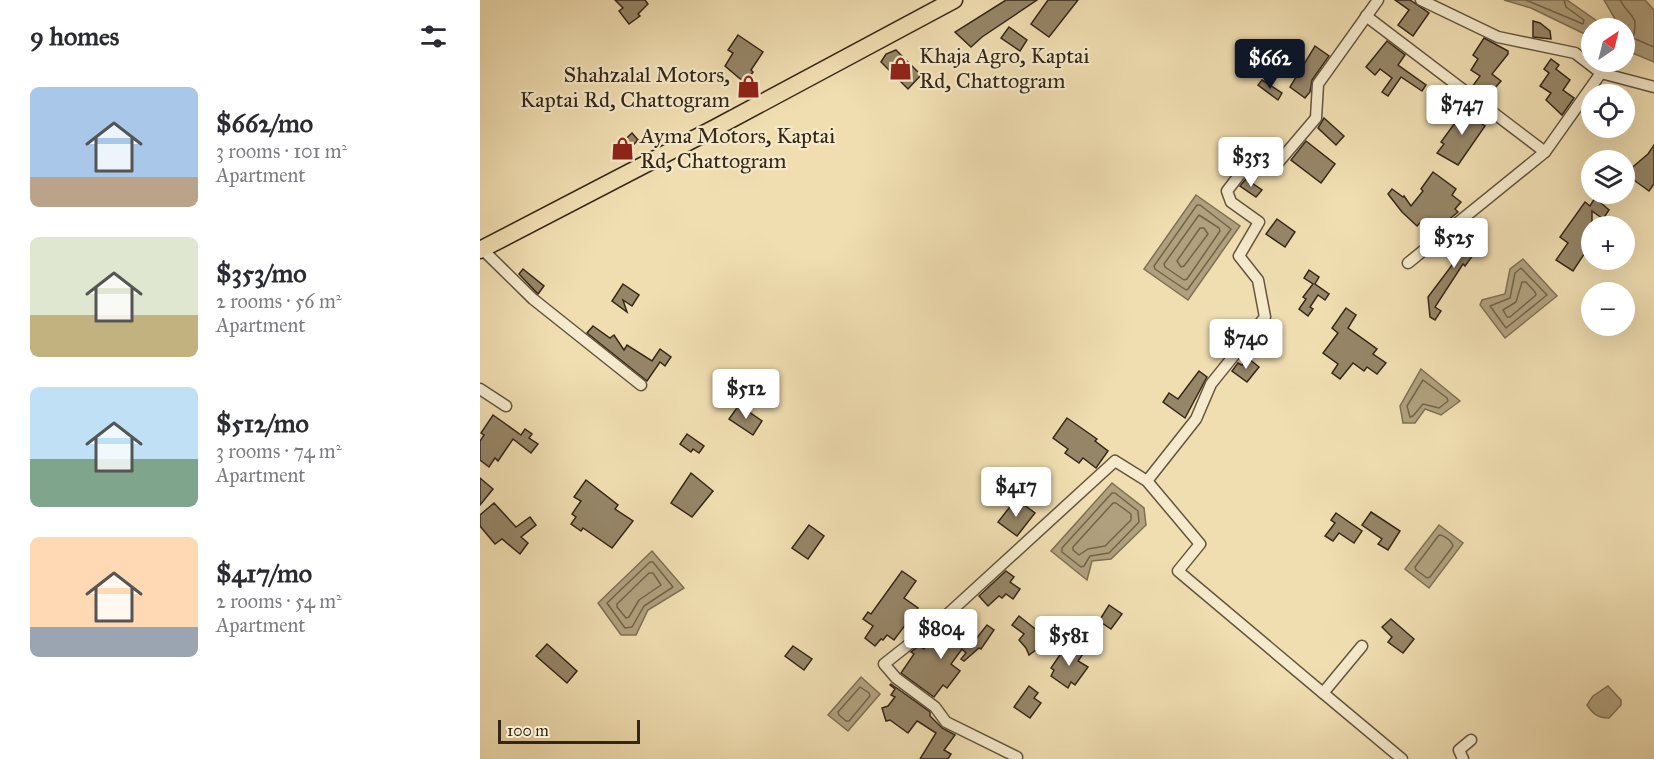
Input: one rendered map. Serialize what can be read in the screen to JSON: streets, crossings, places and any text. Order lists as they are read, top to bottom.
{
  "places": {
    "shop": ["Khaja Agro, Kaptai Rd, Chattogram", "Shahzalal Motors, Kaptai Rd, Chattogram", "Ayma Motors, Kaptai Rd, Chattogram"]
  },
  "scale_bar": "100 m",
  "north": "top right",
  "page": {
    "heading": "9 homes",
    "map_buttons": ["+", "−"],
    "price": [
      "$662",
      "$747",
      "$353",
      "$525",
      "$740",
      "$512",
      "$417",
      "$804",
      "$581"
    ],
    "list": [
      {
        "name": "$662/mo",
        "note": "3 rooms · 101 m² · Apartment"
      },
      {
        "name": "$353/mo",
        "note": "2 rooms · 56 m² · Apartment"
      },
      {
        "name": "$512/mo",
        "note": "3 rooms · 74 m² · Apartment"
      },
      {
        "name": "$417/mo",
        "note": "2 rooms · 54 m² · Apartment"
      }
    ],
    "scale": "100 m"
  }
}
